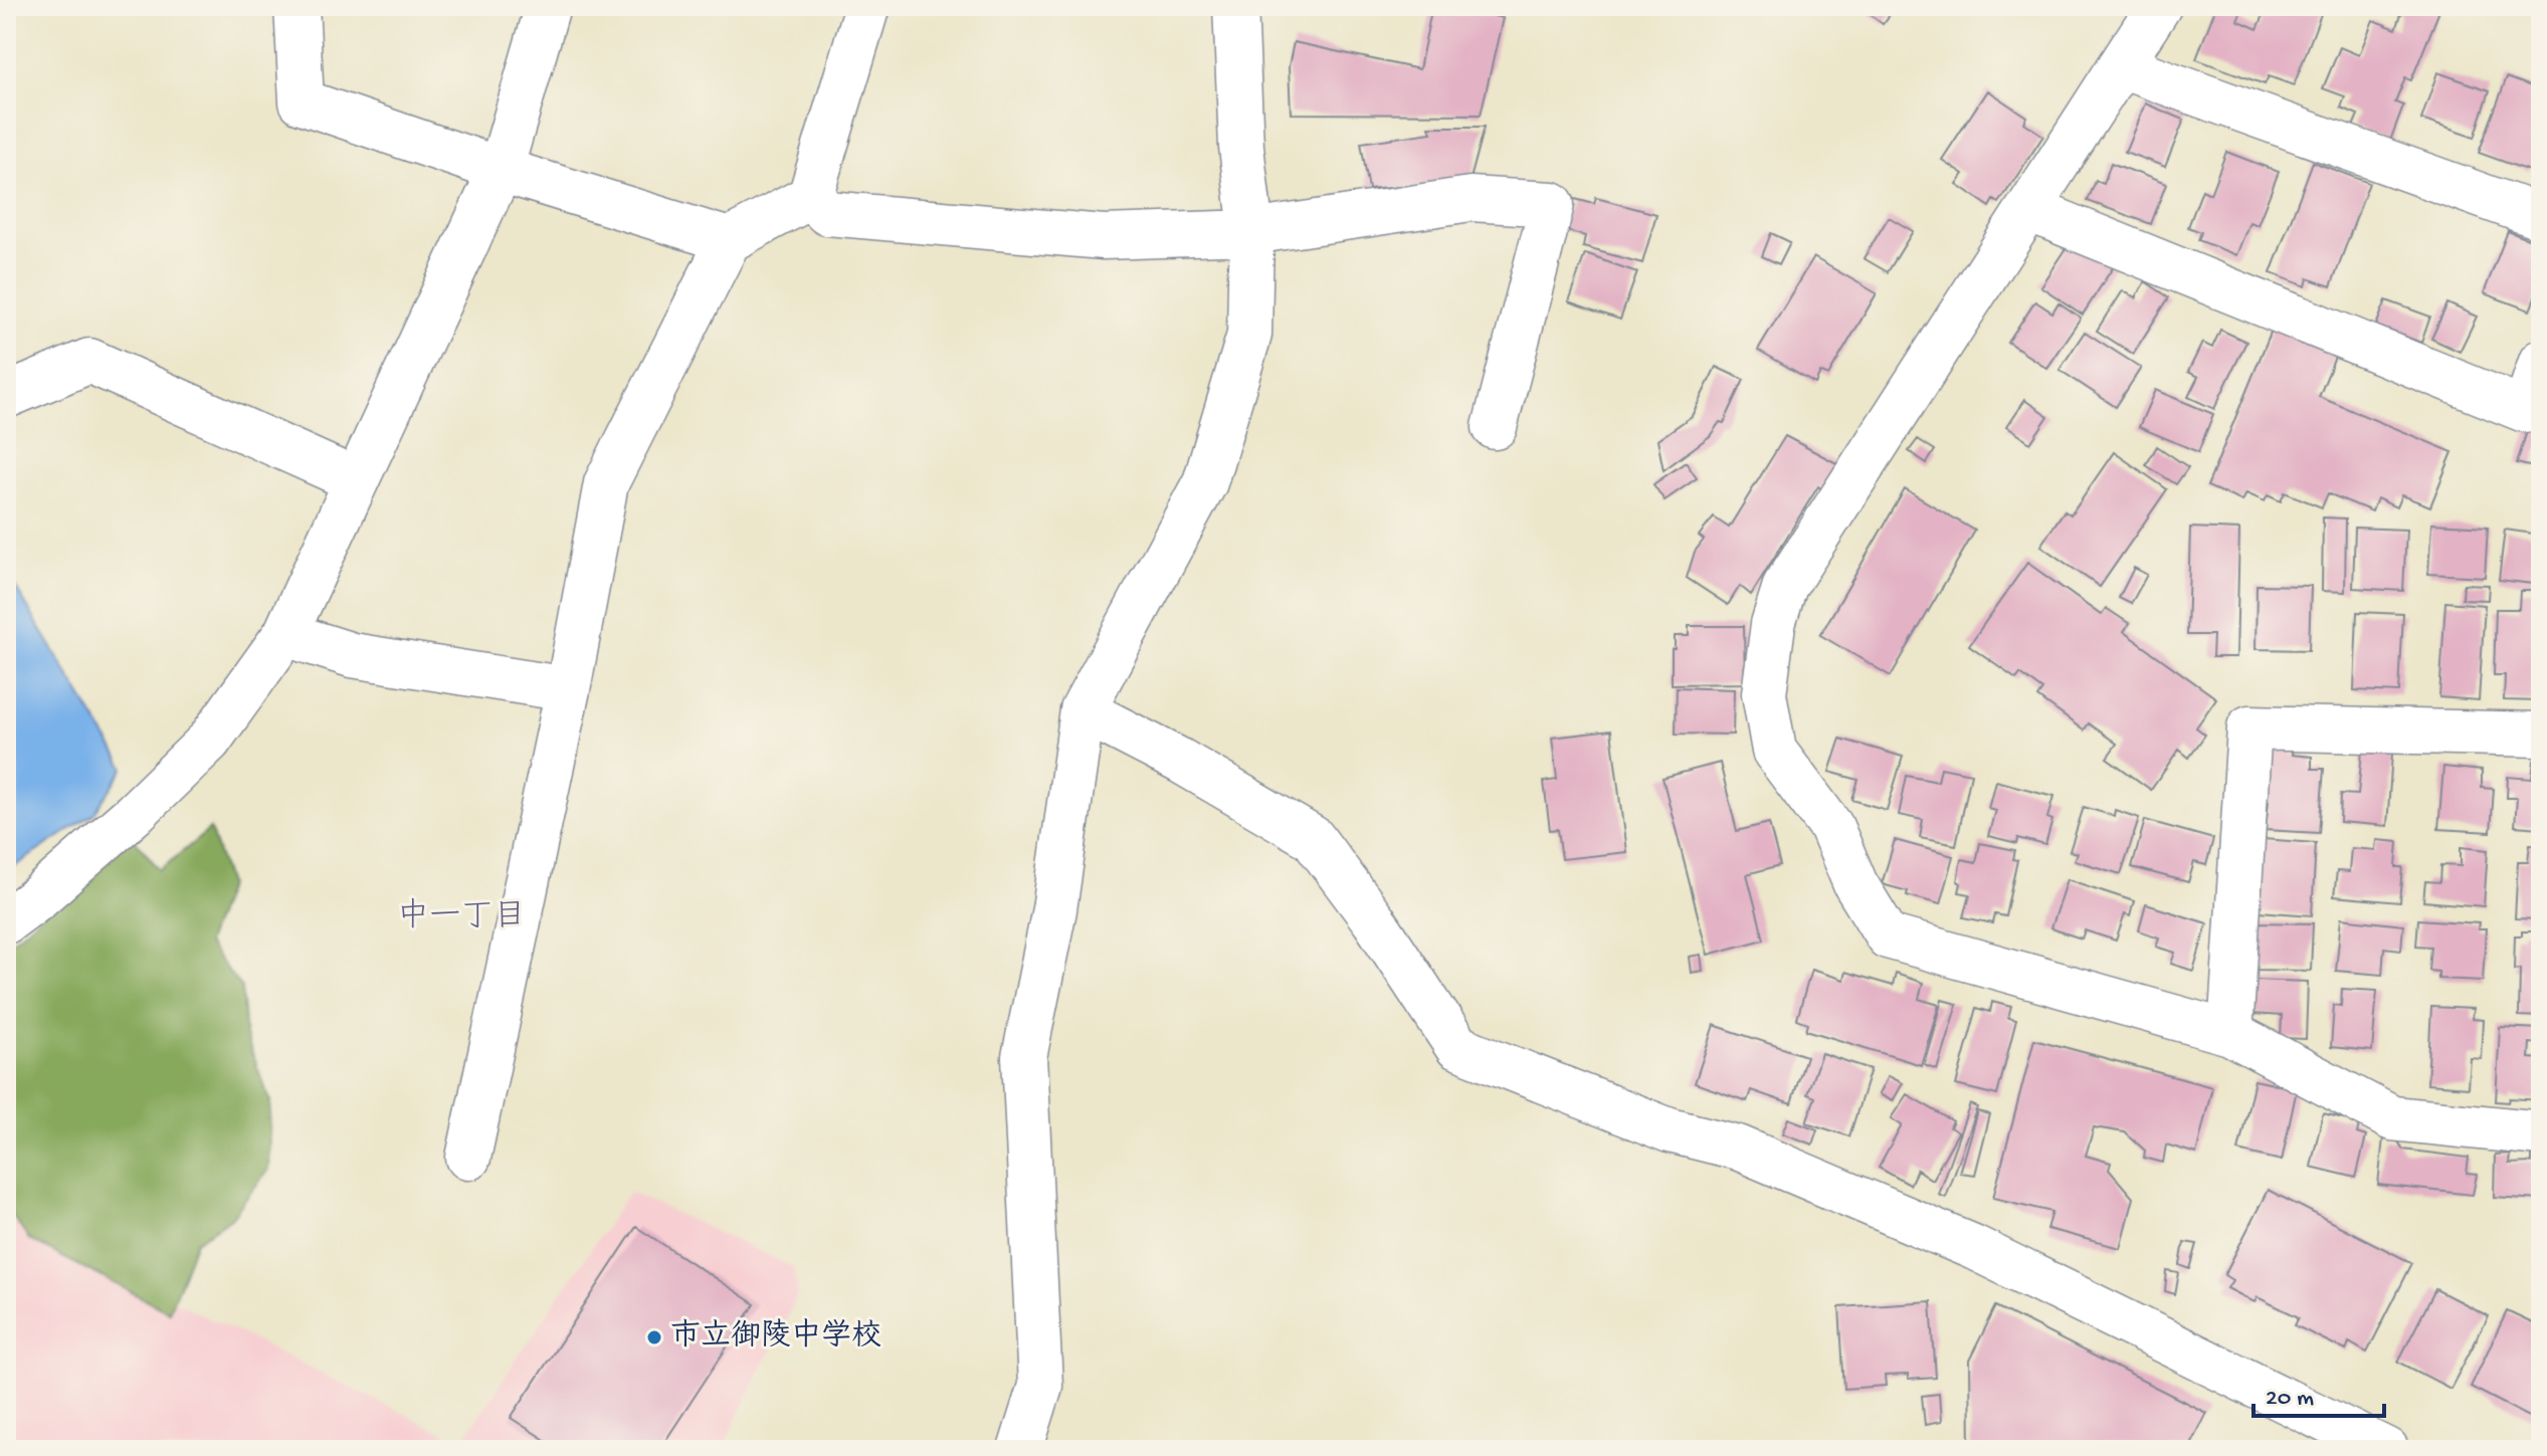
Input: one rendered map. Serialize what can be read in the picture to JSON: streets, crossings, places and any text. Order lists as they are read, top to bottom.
{
  "districts": ["中一丁目"],
  "places": ["市立御陵中学校"],
  "scale_bar": "20 m"
}
